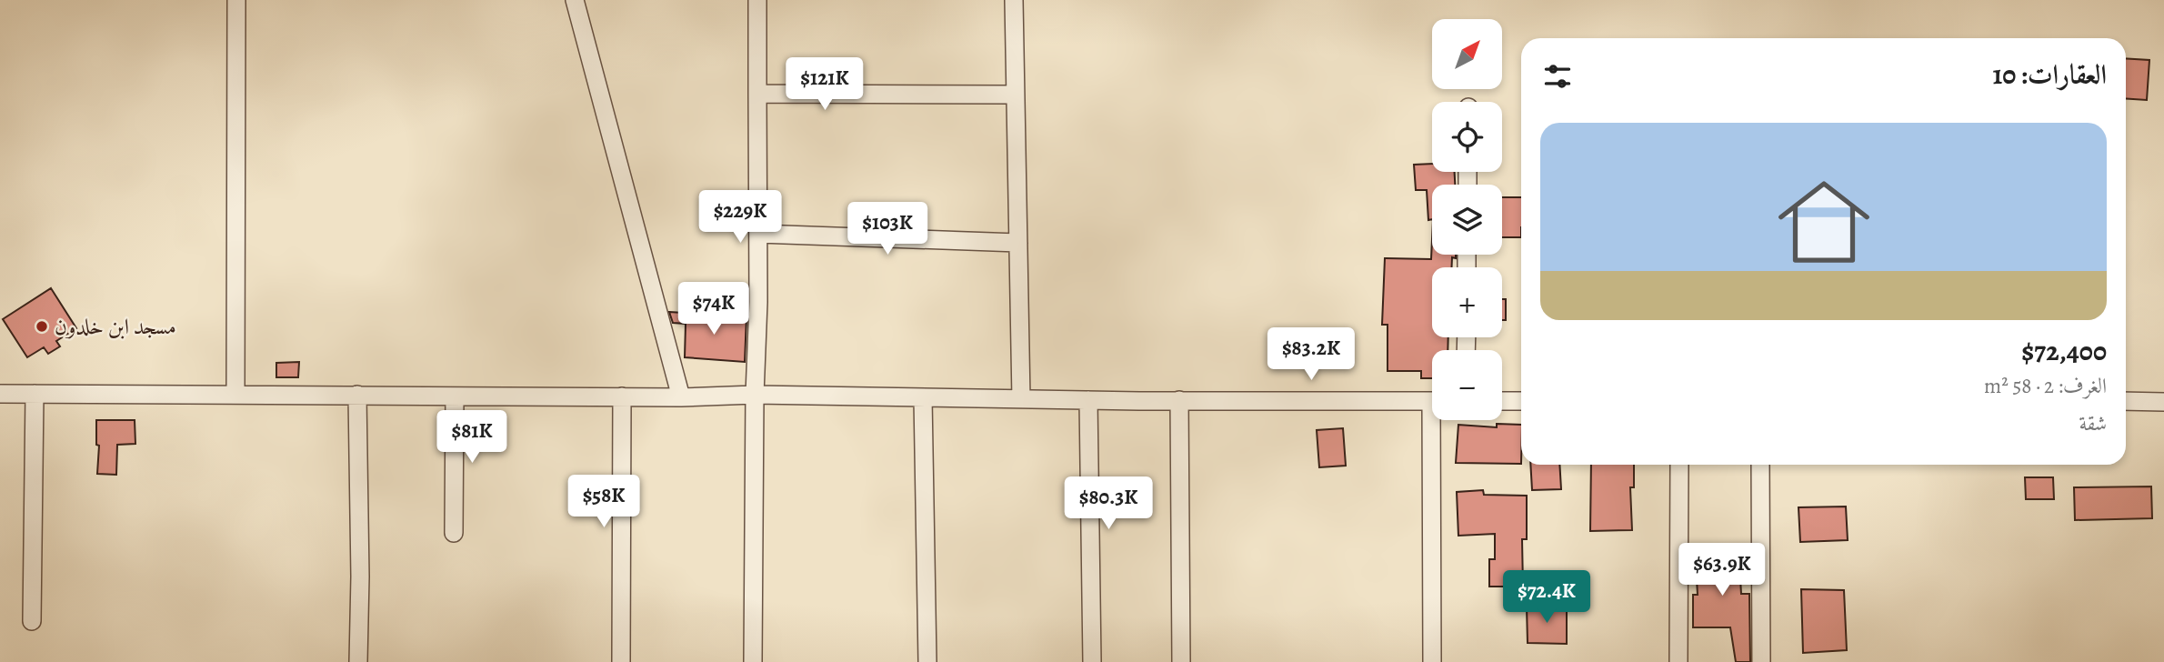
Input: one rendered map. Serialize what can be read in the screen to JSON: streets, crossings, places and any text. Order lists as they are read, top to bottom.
{
  "places": ["مسجد ابن خلدون"],
  "north": "top right",
  "page": {
    "map_buttons": ["+", "−"],
    "heading": "العقارات: 10",
    "price": [
      "$121K",
      "$229K",
      "$103K",
      "$74K",
      "$83.2K",
      "$81K",
      "$58K",
      "$80.3K",
      "$63.9K",
      "$72.4K"
    ],
    "list": [
      {
        "name": "$72,400",
        "note": "الغرف: 2 · 58 m² · شقة"
      }
    ]
  }
}
